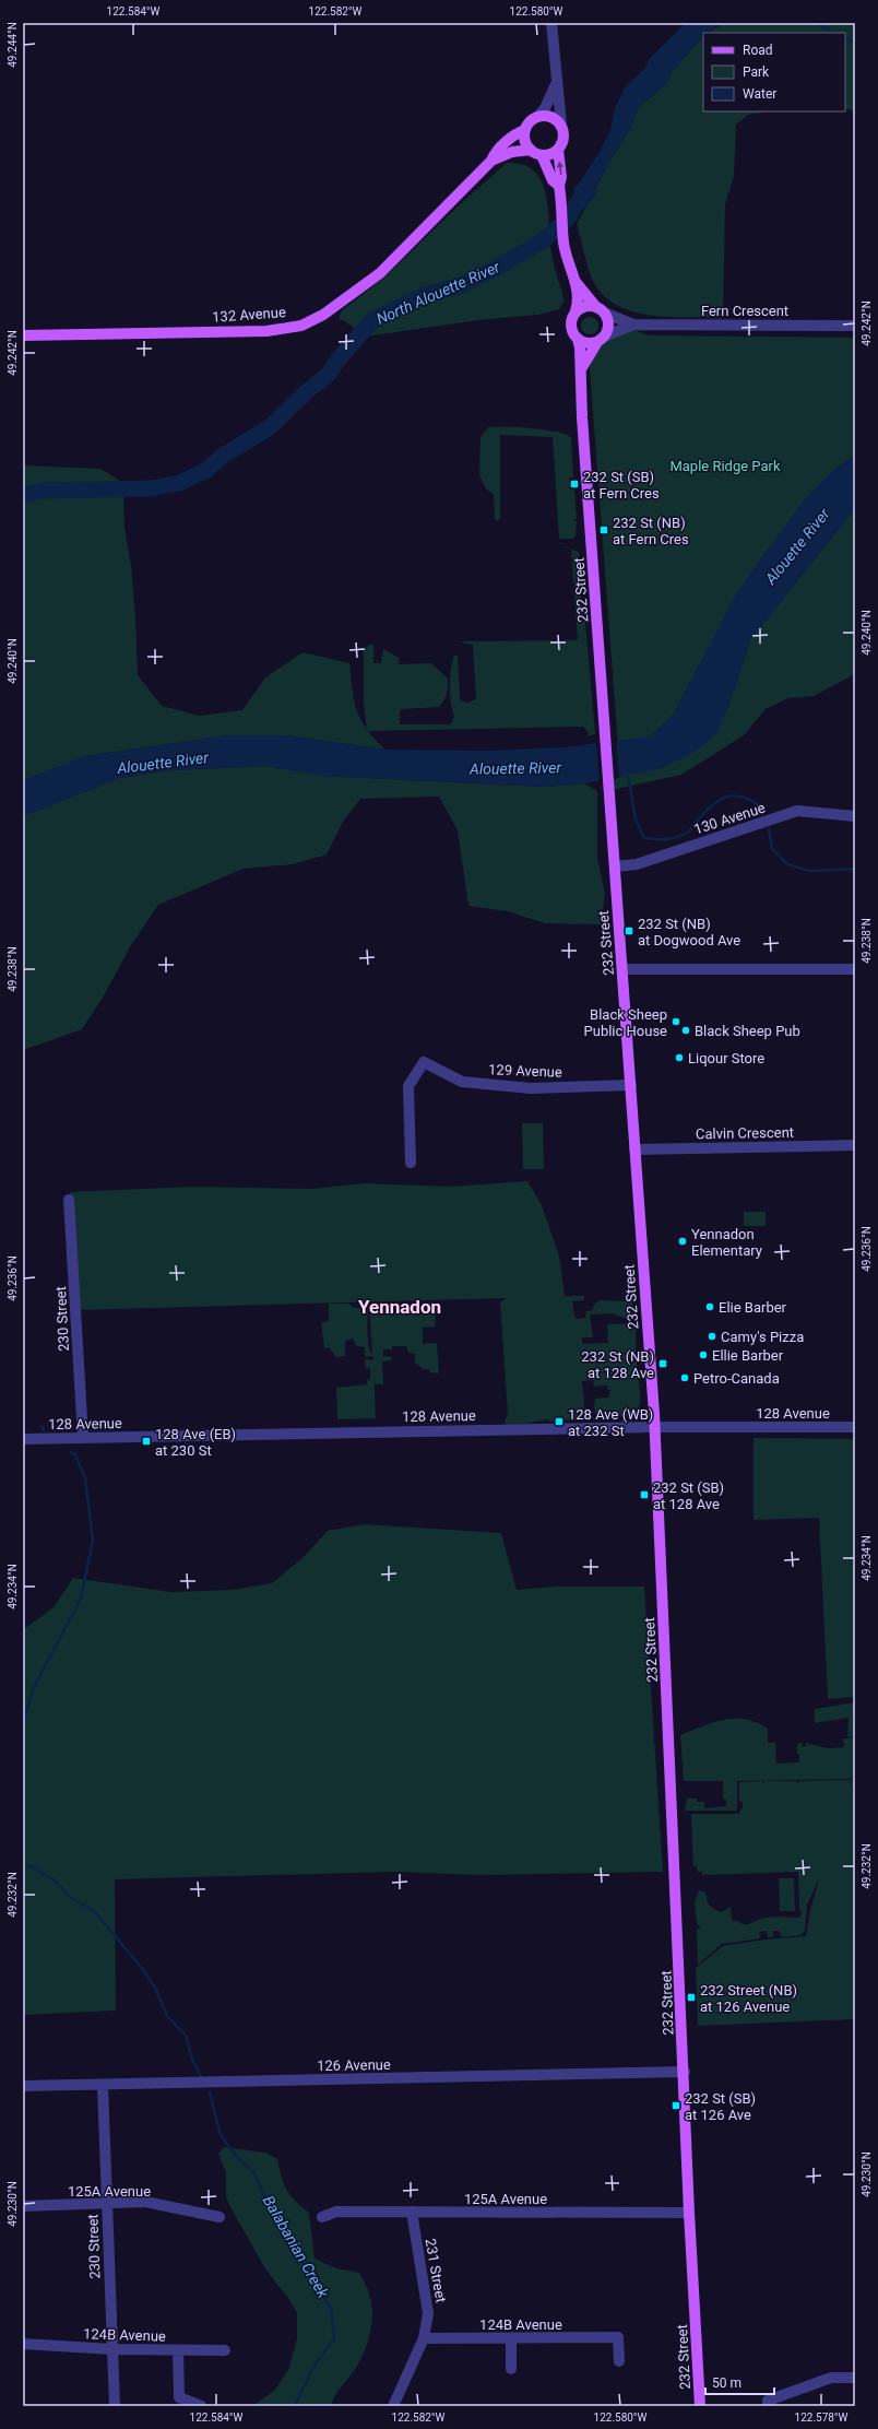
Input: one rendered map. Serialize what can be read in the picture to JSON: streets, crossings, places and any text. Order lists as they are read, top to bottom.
{
  "streets": {
    "main road": ["132 Avenue", "232 Street"],
    "street": [
      "Fern Crescent",
      "130 Avenue",
      "129 Avenue",
      "Calvin Crescent",
      "230 Street",
      "128 Avenue",
      "126 Avenue",
      "125A Avenue",
      "231 Street",
      "124B Avenue"
    ]
  },
  "crossings": [
    ["Fern Crescent", "232 Street"],
    ["232 Street", "130 Avenue"],
    ["232 Street", "129 Avenue"],
    ["232 Street", "Calvin Crescent"],
    ["232 Street", "128 Avenue"],
    ["232 Street", "126 Avenue"],
    ["232 Street", "125A Avenue"],
    ["230 Street", "128 Avenue"],
    ["230 Street", "126 Avenue"],
    ["230 Street", "125A Avenue"],
    ["230 Street", "124B Avenue"],
    ["125A Avenue", "231 Street"],
    ["231 Street", "124B Avenue"]
  ],
  "districts": ["Yennadon"],
  "water": ["North Alouette River", "Alouette River", "Balabanian Creek"],
  "parks": ["Maple Ridge Park"],
  "places": {
    "transit": [
      "232 St (SB) at Fern Cres",
      "232 St (NB) at Fern Cres",
      "232 St (NB) at Dogwood Ave",
      "232 St (NB) at 128 Ave",
      "128 Ave (WB) at 232 St",
      "128 Ave (EB) at 230 St",
      "232 St (SB) at 128 Ave",
      "232 Street (NB) at 126 Avenue",
      "232 St (SB) at 126 Ave"
    ],
    "other": [
      "Black Sheep Public House",
      "Black Sheep Pub",
      "Liqour Store",
      "Yennadon Elementary",
      "Elie Barber",
      "Camy's Pizza",
      "Ellie Barber",
      "Petro-Canada"
    ]
  },
  "legend": ["Road", "Park", "Water"],
  "scale_bar": "50 m",
  "coordinates": [
    "122.584°W",
    "122.582°W",
    "122.580°W",
    "49.244°N",
    "49.242°N",
    "49.240°N",
    "49.238°N",
    "49.236°N",
    "49.234°N",
    "49.232°N",
    "49.230°N",
    "122.578°W"
  ]
}
